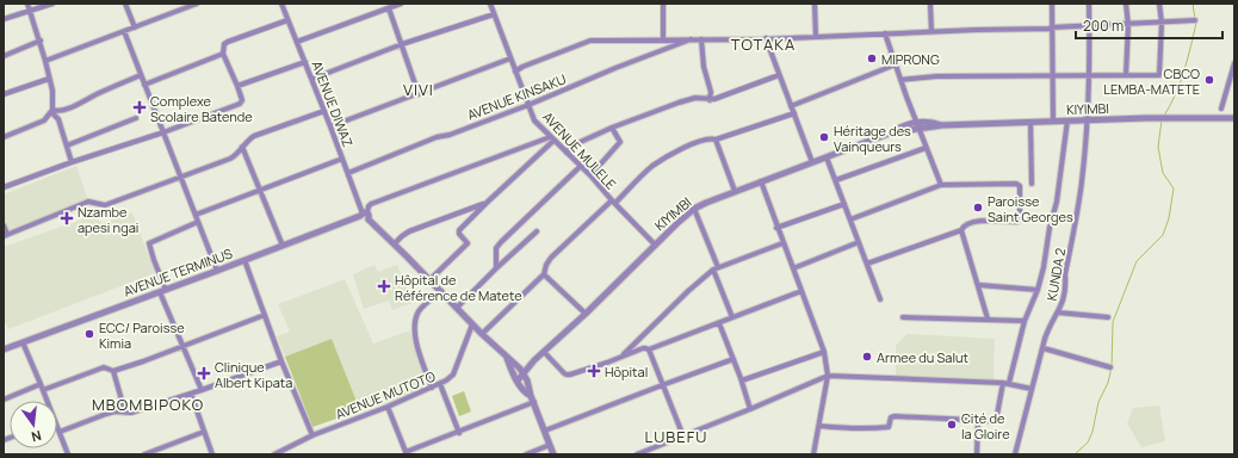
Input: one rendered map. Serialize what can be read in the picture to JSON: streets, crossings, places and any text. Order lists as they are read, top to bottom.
{
  "streets": {
    "street": [
      "AVENUE KINSAKU",
      "AVENUE DIWAZ",
      "KIYIMBI",
      "AVENUE MULELE",
      "AVENUE TERMINUS",
      "KUNDA 2",
      "AVENUE MUTOTO"
    ]
  },
  "crossings": [
    ["AVENUE KINSAKU", "AVENUE DIWAZ"],
    ["AVENUE KINSAKU", "AVENUE MULELE"],
    ["AVENUE DIWAZ", "AVENUE TERMINUS"],
    ["KIYIMBI", "AVENUE MULELE"],
    ["KIYIMBI", "KUNDA 2"],
    ["AVENUE MULELE", "AVENUE TERMINUS"]
  ],
  "districts": [
    "TOTAKA",
    "VIVI",
    "MBOMBIPOKO",
    "LUBEFU"
  ],
  "places": {
    "other": [
      "MIPRONG",
      "CBCO LEMBA-MATETE",
      "Héritage des Vainqueurs",
      "Paroisse Saint Georges",
      "ECC/ Paroisse Kimia",
      "Armee du Salut",
      "Cité de la Gloire"
    ],
    "health": [
      "Complexe Scolaire Batende",
      "Nzambe apesi ngai",
      "Hôpital de Référence de Matete",
      "Hôpital",
      "Clinique Albert Kipata"
    ]
  },
  "scale_bar": "200 m",
  "north": "bottom"
}
